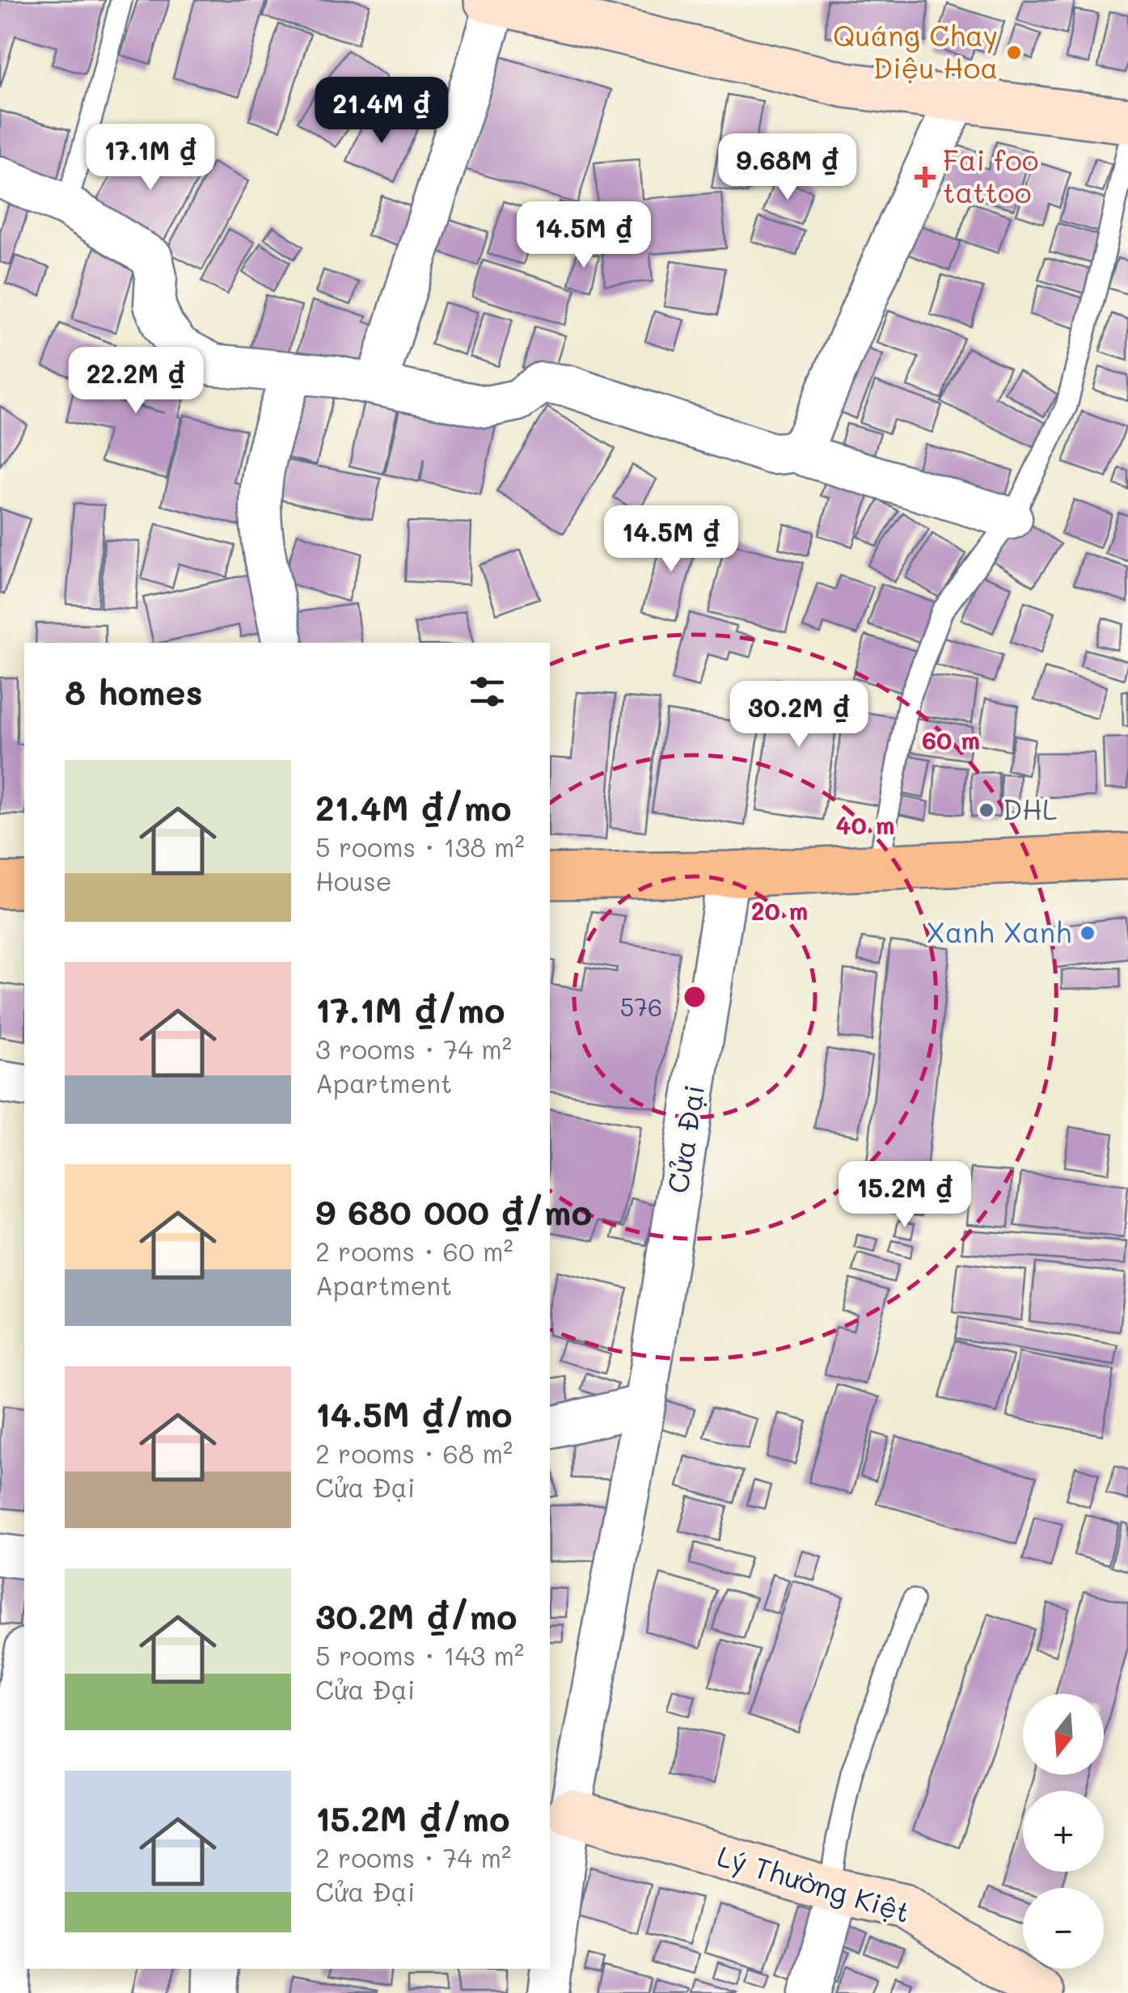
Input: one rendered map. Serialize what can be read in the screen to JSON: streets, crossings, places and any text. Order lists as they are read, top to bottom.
{
  "streets": {
    "main road": ["Lý Thường Kiệt"],
    "street": ["Cửa Đại"]
  },
  "crossings": [
    ["Cửa Đại", "Lý Thường Kiệt"]
  ],
  "places": {
    "other": ["Quáng Chay Diệu Hoa", "DHL", "Xanh Xanh"],
    "health": ["Fai foo tattoo"]
  },
  "house_numbers": ["576"],
  "north": "bottom",
  "page": {
    "price": [
      "21.4M ₫",
      "17.1M ₫",
      "9.68M ₫",
      "14.5M ₫",
      "22.2M ₫",
      "14.5M ₫",
      "30.2M ₫",
      "15.2M ₫"
    ],
    "heading": "8 homes",
    "list": [
      {
        "name": "21.4M ₫/mo",
        "note": "5 rooms · 138 m² · House"
      },
      {
        "name": "17.1M ₫/mo",
        "note": "3 rooms · 74 m² · Apartment"
      },
      {
        "name": "9 680 000 ₫/mo",
        "note": "2 rooms · 60 m² · Apartment"
      },
      {
        "name": "14.5M ₫/mo",
        "note": "2 rooms · 68 m² · Cửa Đại"
      },
      {
        "name": "30.2M ₫/mo",
        "note": "5 rooms · 143 m² · Cửa Đại"
      },
      {
        "name": "15.2M ₫/mo",
        "note": "2 rooms · 74 m² · Cửa Đại"
      }
    ],
    "map_buttons": ["+", "−"]
  },
  "rings": ["60 m", "40 m", "20 m"]
}
